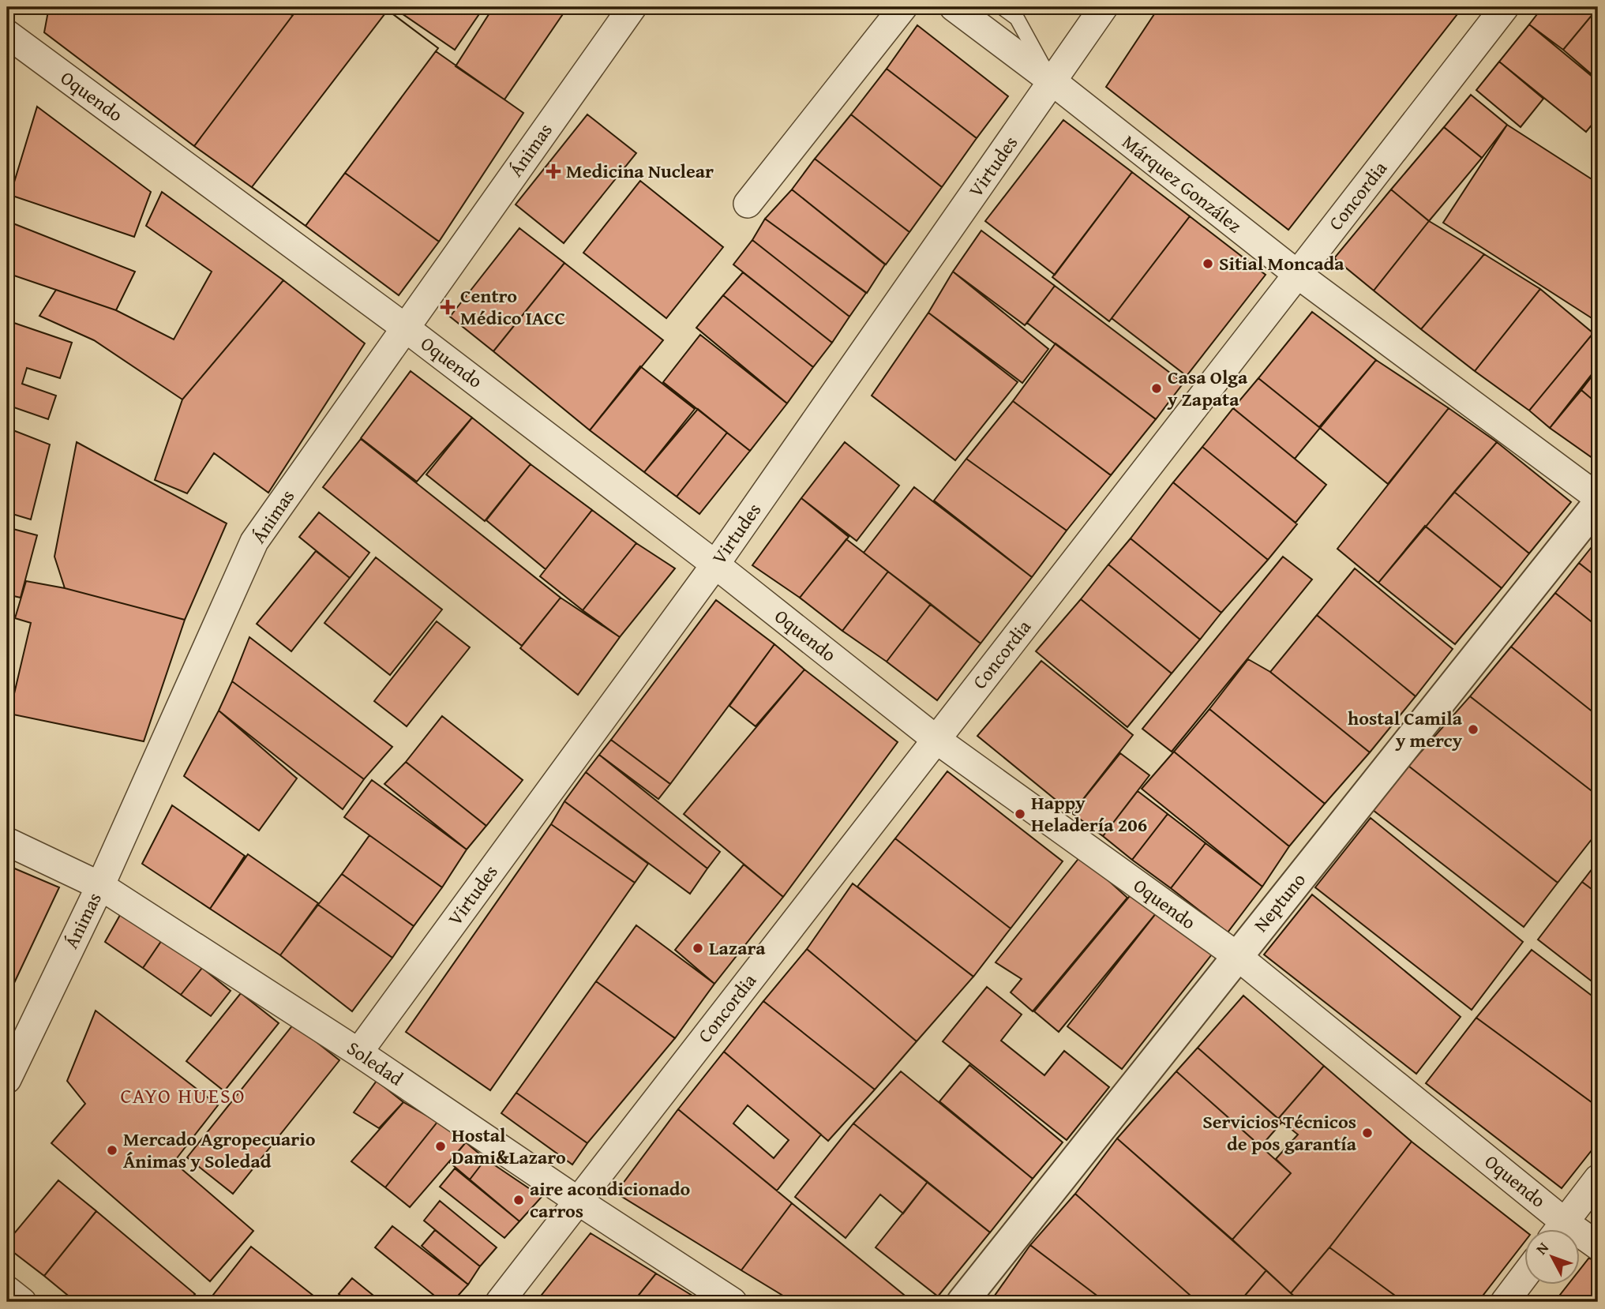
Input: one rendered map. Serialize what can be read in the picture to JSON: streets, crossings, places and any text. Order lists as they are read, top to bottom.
{
  "streets": {
    "street": [
      "Oquendo",
      "Ánimas",
      "Virtudes",
      "Márquez González",
      "Concordia",
      "Neptuno",
      "Soledad"
    ]
  },
  "crossings": [
    ["Oquendo", "Ánimas"],
    ["Oquendo", "Virtudes"],
    ["Oquendo", "Concordia"],
    ["Oquendo", "Neptuno"],
    ["Ánimas", "Soledad"],
    ["Virtudes", "Márquez González"],
    ["Virtudes", "Soledad"],
    ["Márquez González", "Concordia"],
    ["Concordia", "Soledad"]
  ],
  "districts": ["CAYO HUESO"],
  "places": {
    "health": ["Medicina Nuclear", "Centro Médico IACC"],
    "other": [
      "Sitial Moncada",
      "Casa Olga y Zapata",
      "hostal Camila y mercy",
      "Happy Heladería 206",
      "Lazara",
      "Servicios Técnicos de pos garantía",
      "Hostal Dami&Lazaro",
      "Mercado Agropecuario Ánimas y Soledad",
      "aire acondicionado carros"
    ]
  },
  "north": "top left"
}
